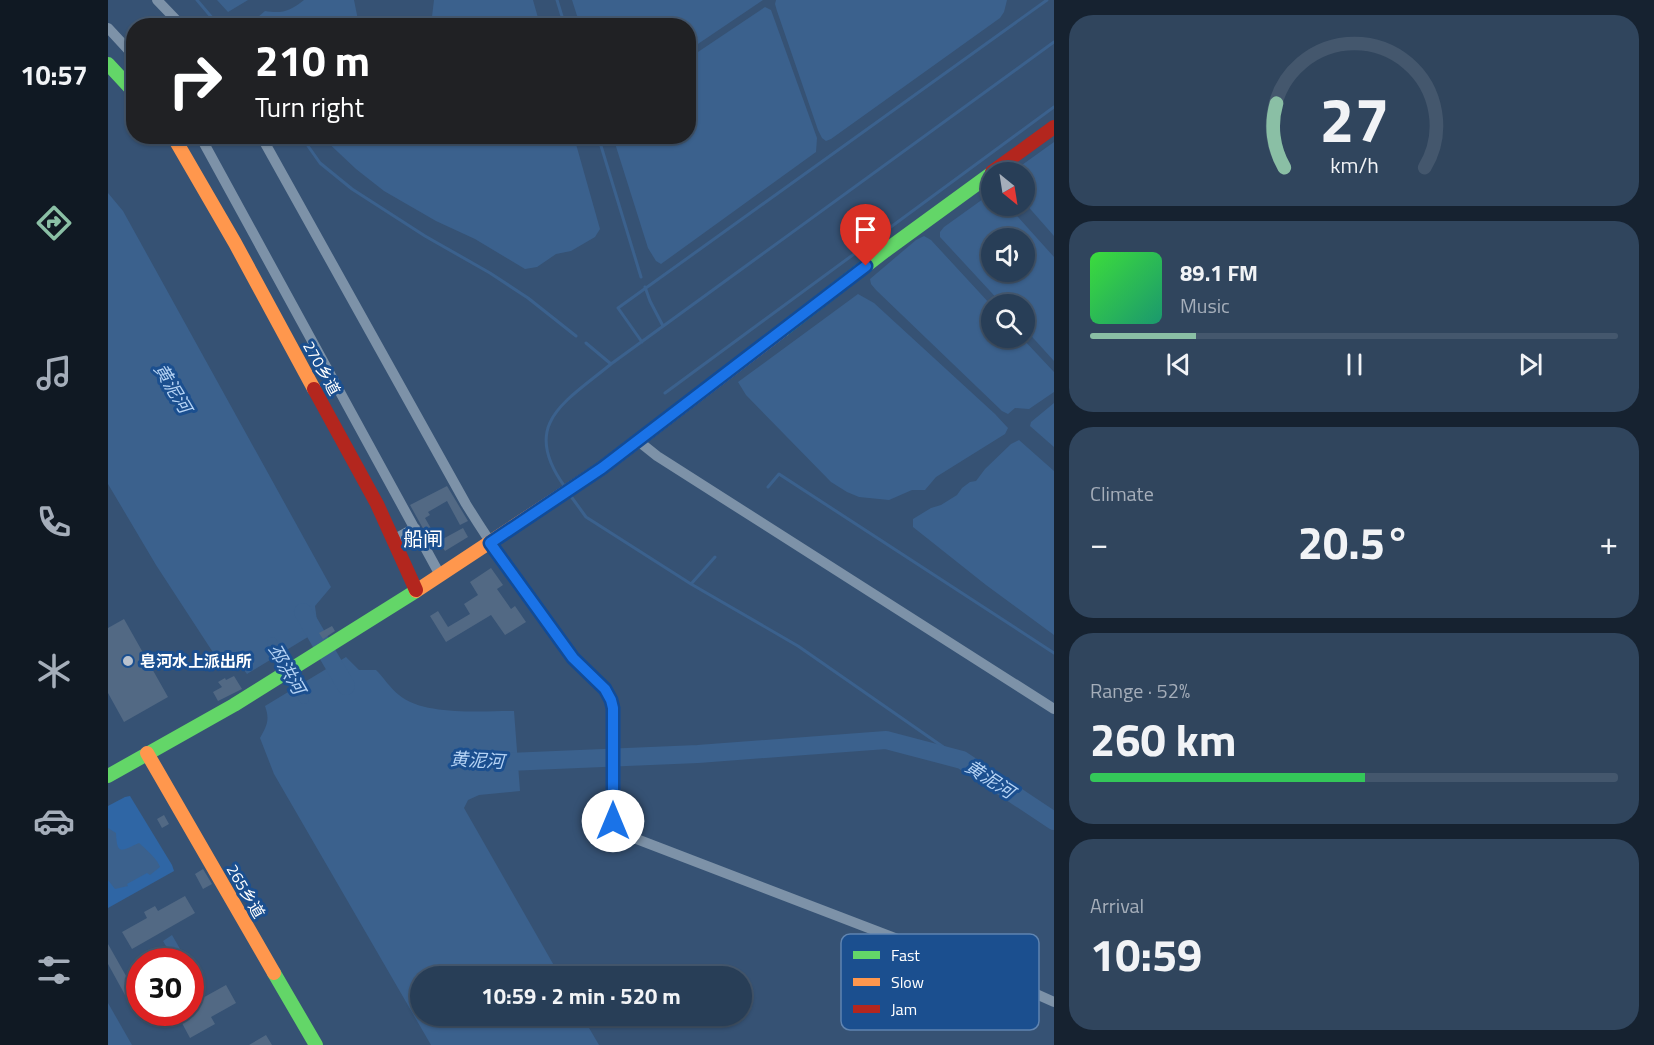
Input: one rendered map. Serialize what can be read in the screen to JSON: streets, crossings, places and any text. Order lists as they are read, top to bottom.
{
  "streets": {
    "street": ["270乡道", "265乡道"]
  },
  "districts": ["船闸"],
  "water": ["黄泥河", "邳洪河"],
  "places": ["皂河水上派出所"],
  "legend": ["Fast", "Slow", "Jam"],
  "north": "bottom right",
  "page": {
    "tabs": "10:57",
    "turn": ["210 m", "Turn right"],
    "song": ["89.1 FM", "Music"],
    "tile": [
      "Climate",
      ["Range · 52%", "260 km"],
      ["Arrival", "10:59"]
    ],
    "heat": ["−", "20.5°", "+"],
    "limit": "30",
    "trip": "10:59 · 2 min · 520 m",
    "gauge": ["27", "km/h"]
  }
}
